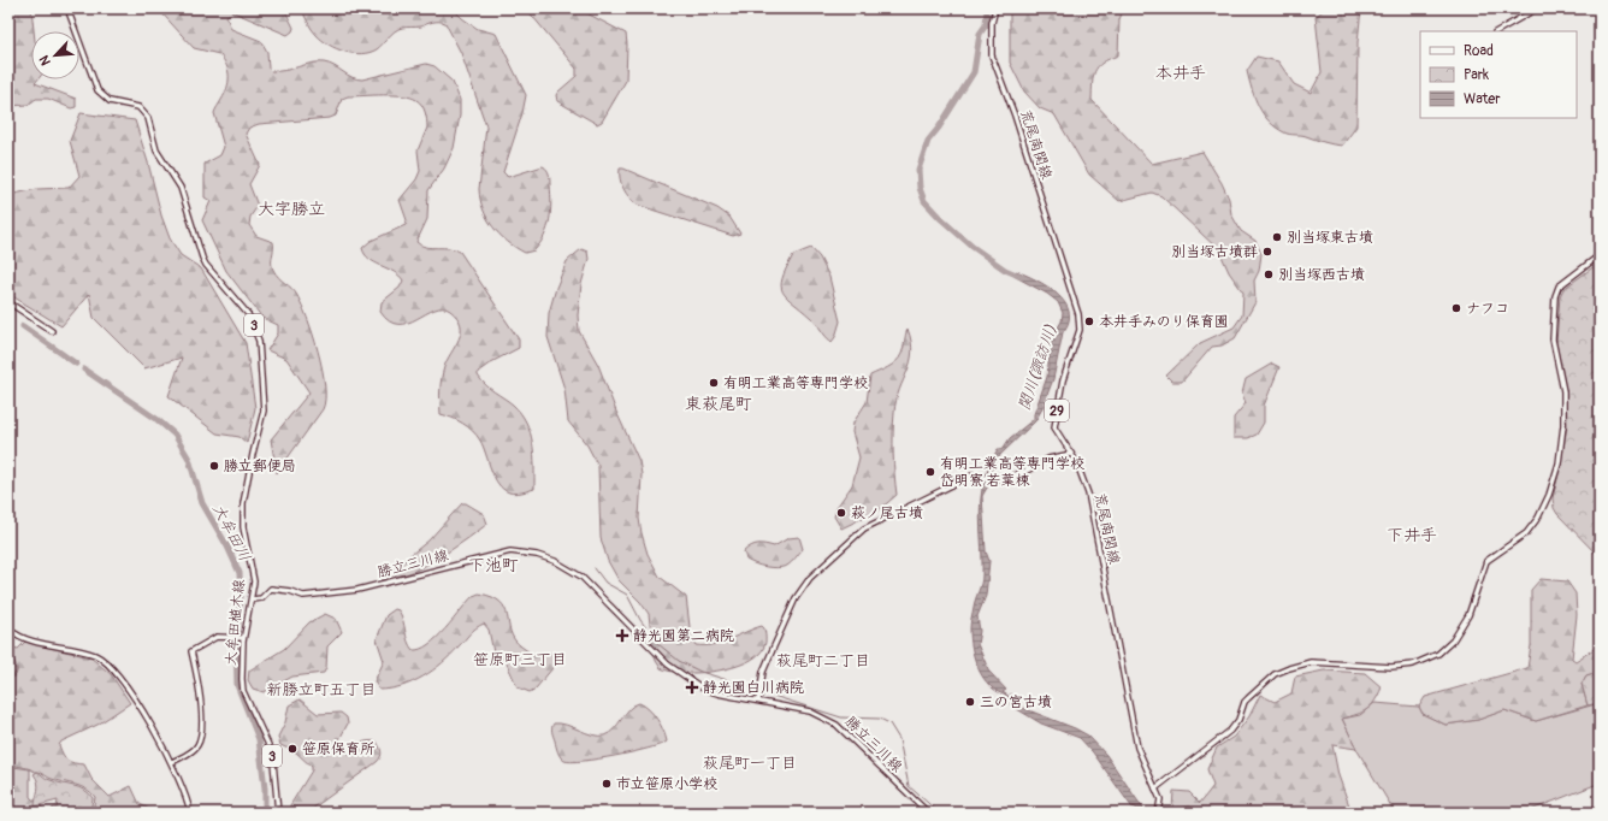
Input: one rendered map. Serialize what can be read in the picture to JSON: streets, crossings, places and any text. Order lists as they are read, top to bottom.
{
  "streets": {
    "main road": [
      "荒尾南関線",
      "3",
      "29",
      "勝立三川線",
      "大牟田植木線"
    ]
  },
  "crossings": [
    ["勝立三川線", "大牟田植木線"]
  ],
  "districts": [
    "本井手",
    "大字勝立",
    "東萩尾町",
    "下井手",
    "下池町",
    "笹原町三丁目",
    "萩尾町二丁目",
    "新勝立町五丁目",
    "萩尾町一丁目"
  ],
  "water": ["関川(諏訪川)", "大牟田川"],
  "places": {
    "other": [
      "別当塚東古墳",
      "別当塚古墳群",
      "別当塚西古墳",
      "ナフコ",
      "本井手みのり保育園",
      "有明工業高等専門学校",
      "勝立郵便局",
      "有明工業高等専門学校 岱明寮 若葉棟",
      "萩ノ尾古墳",
      "三の宮古墳",
      "笹原保育所",
      "市立笹原小学校"
    ],
    "health": ["静光園第二病院", "静光園白川病院"]
  },
  "legend": ["Road", "Park", "Water"],
  "north": "bottom left"
}
